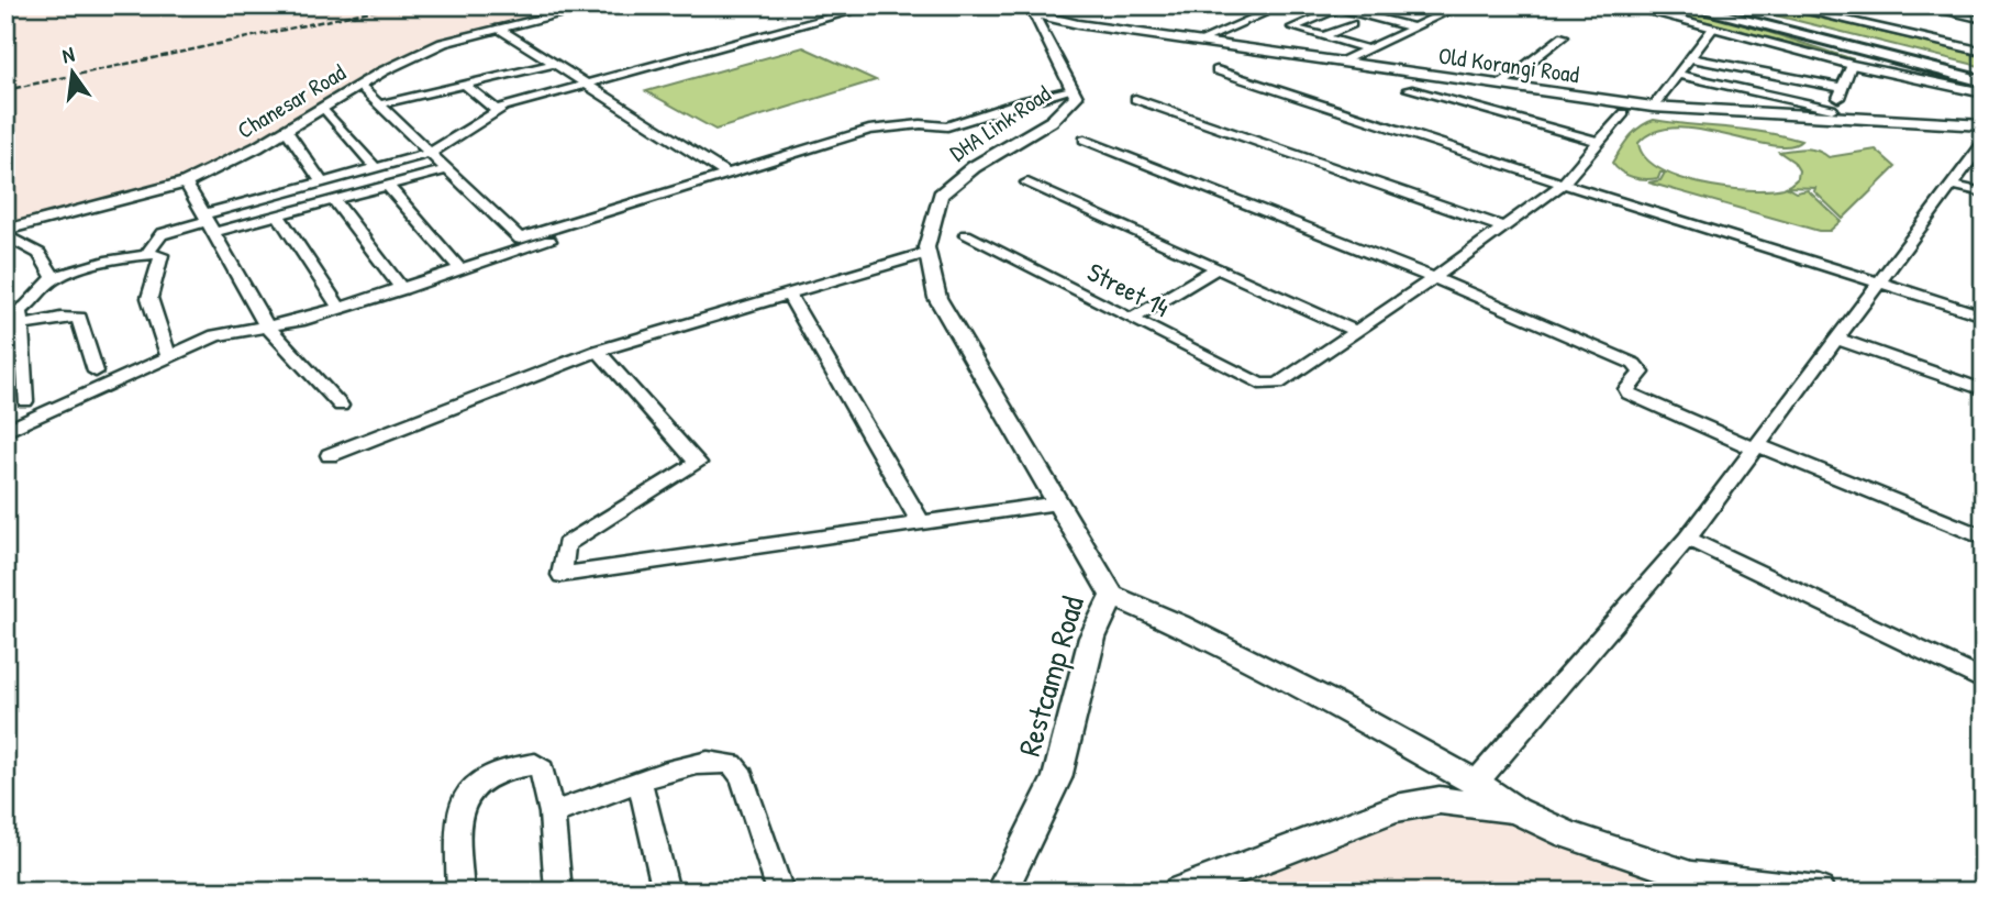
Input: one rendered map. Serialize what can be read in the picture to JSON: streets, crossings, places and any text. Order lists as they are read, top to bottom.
{
  "streets": {
    "street": [
      "Old Korangi Road",
      "Chanesar Road",
      "DHA Link Road",
      "Street 14",
      "Restcamp Road"
    ]
  },
  "crossings": [
    ["Old Korangi Road", "DHA Link Road"],
    ["DHA Link Road", "Restcamp Road"]
  ],
  "north": "top"
}
